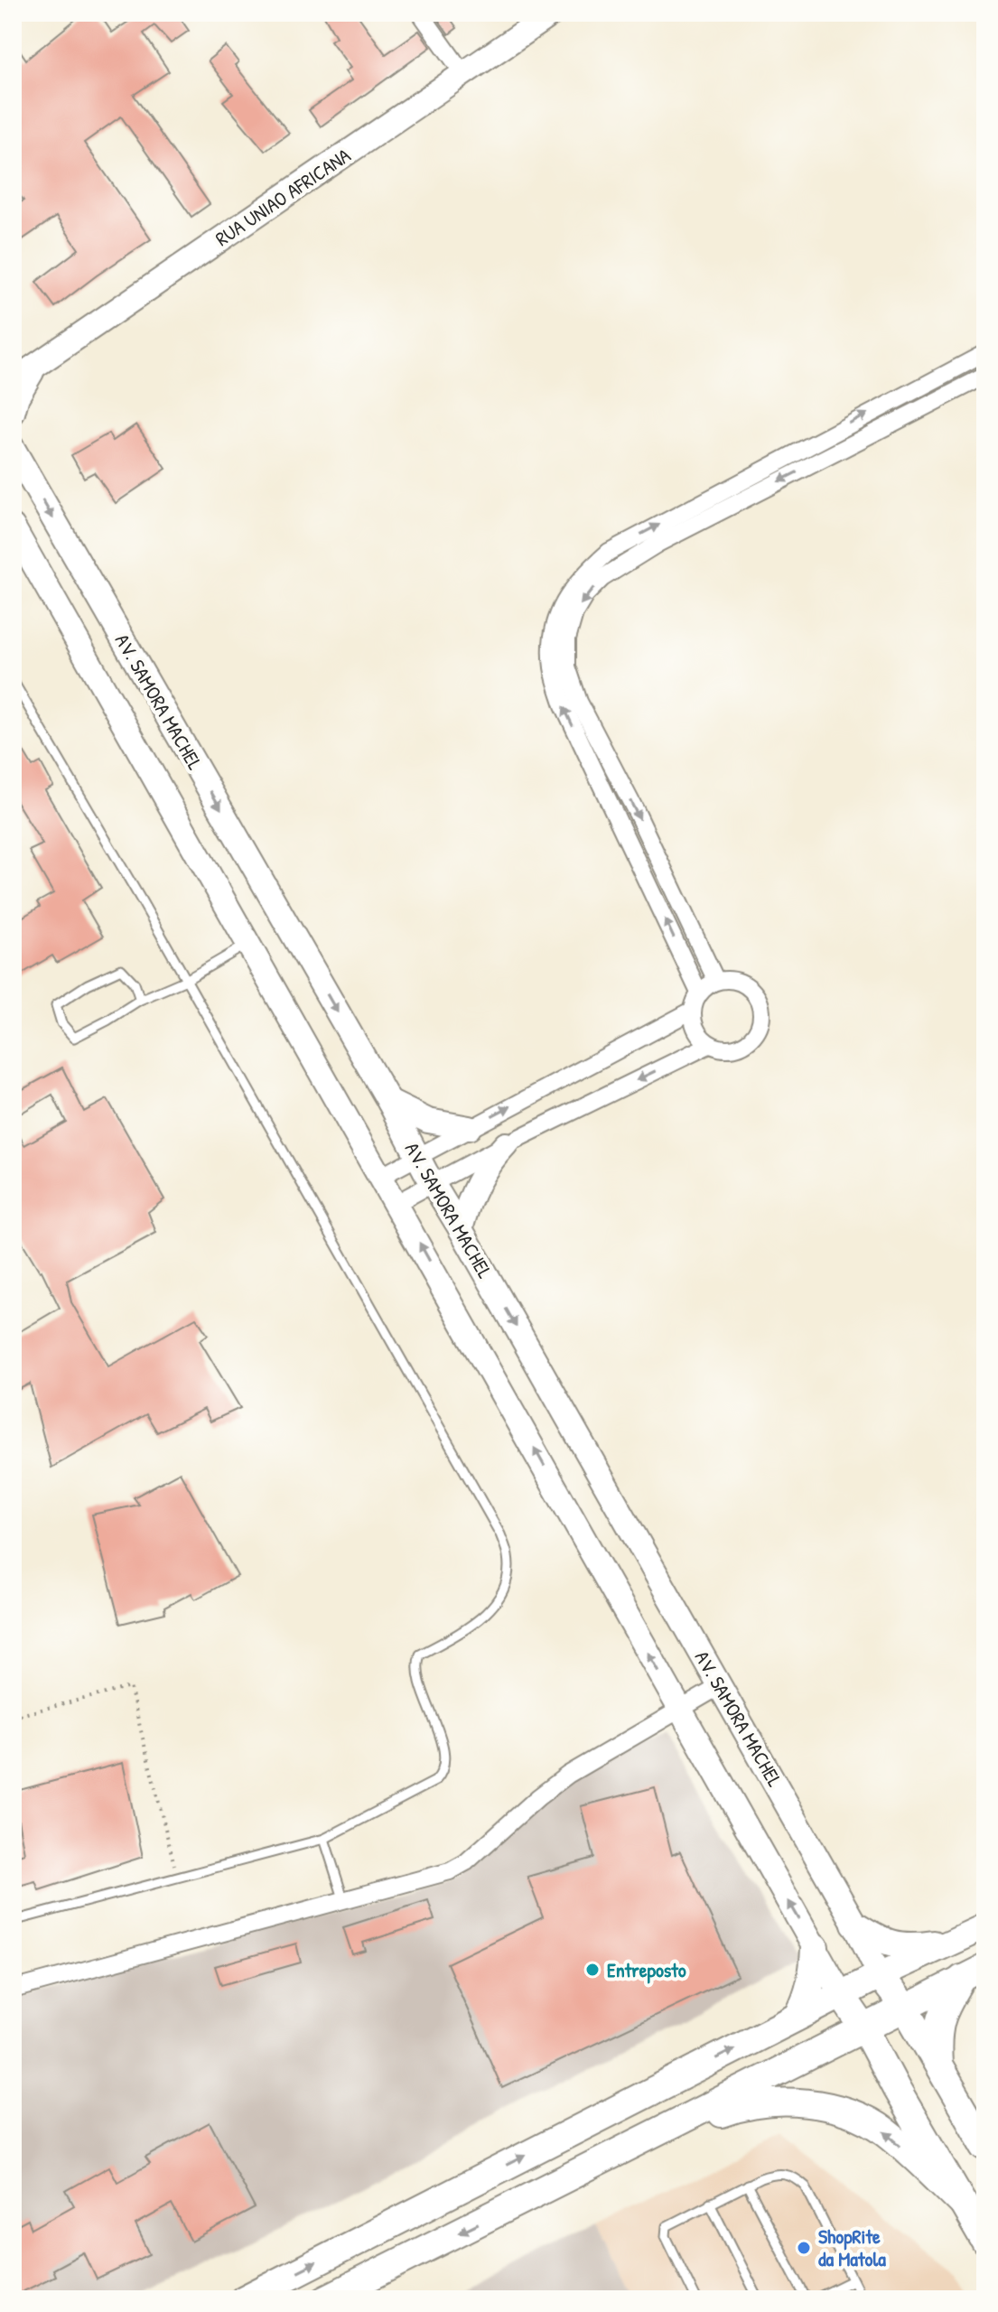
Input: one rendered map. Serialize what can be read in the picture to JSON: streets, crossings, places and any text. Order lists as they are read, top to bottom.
{
  "streets": {
    "main road": ["RUA UNIAO AFRICANA", "AV. SAMORA MACHEL"]
  },
  "places": ["Entreposto", "ShopRite da Matola"]
}
